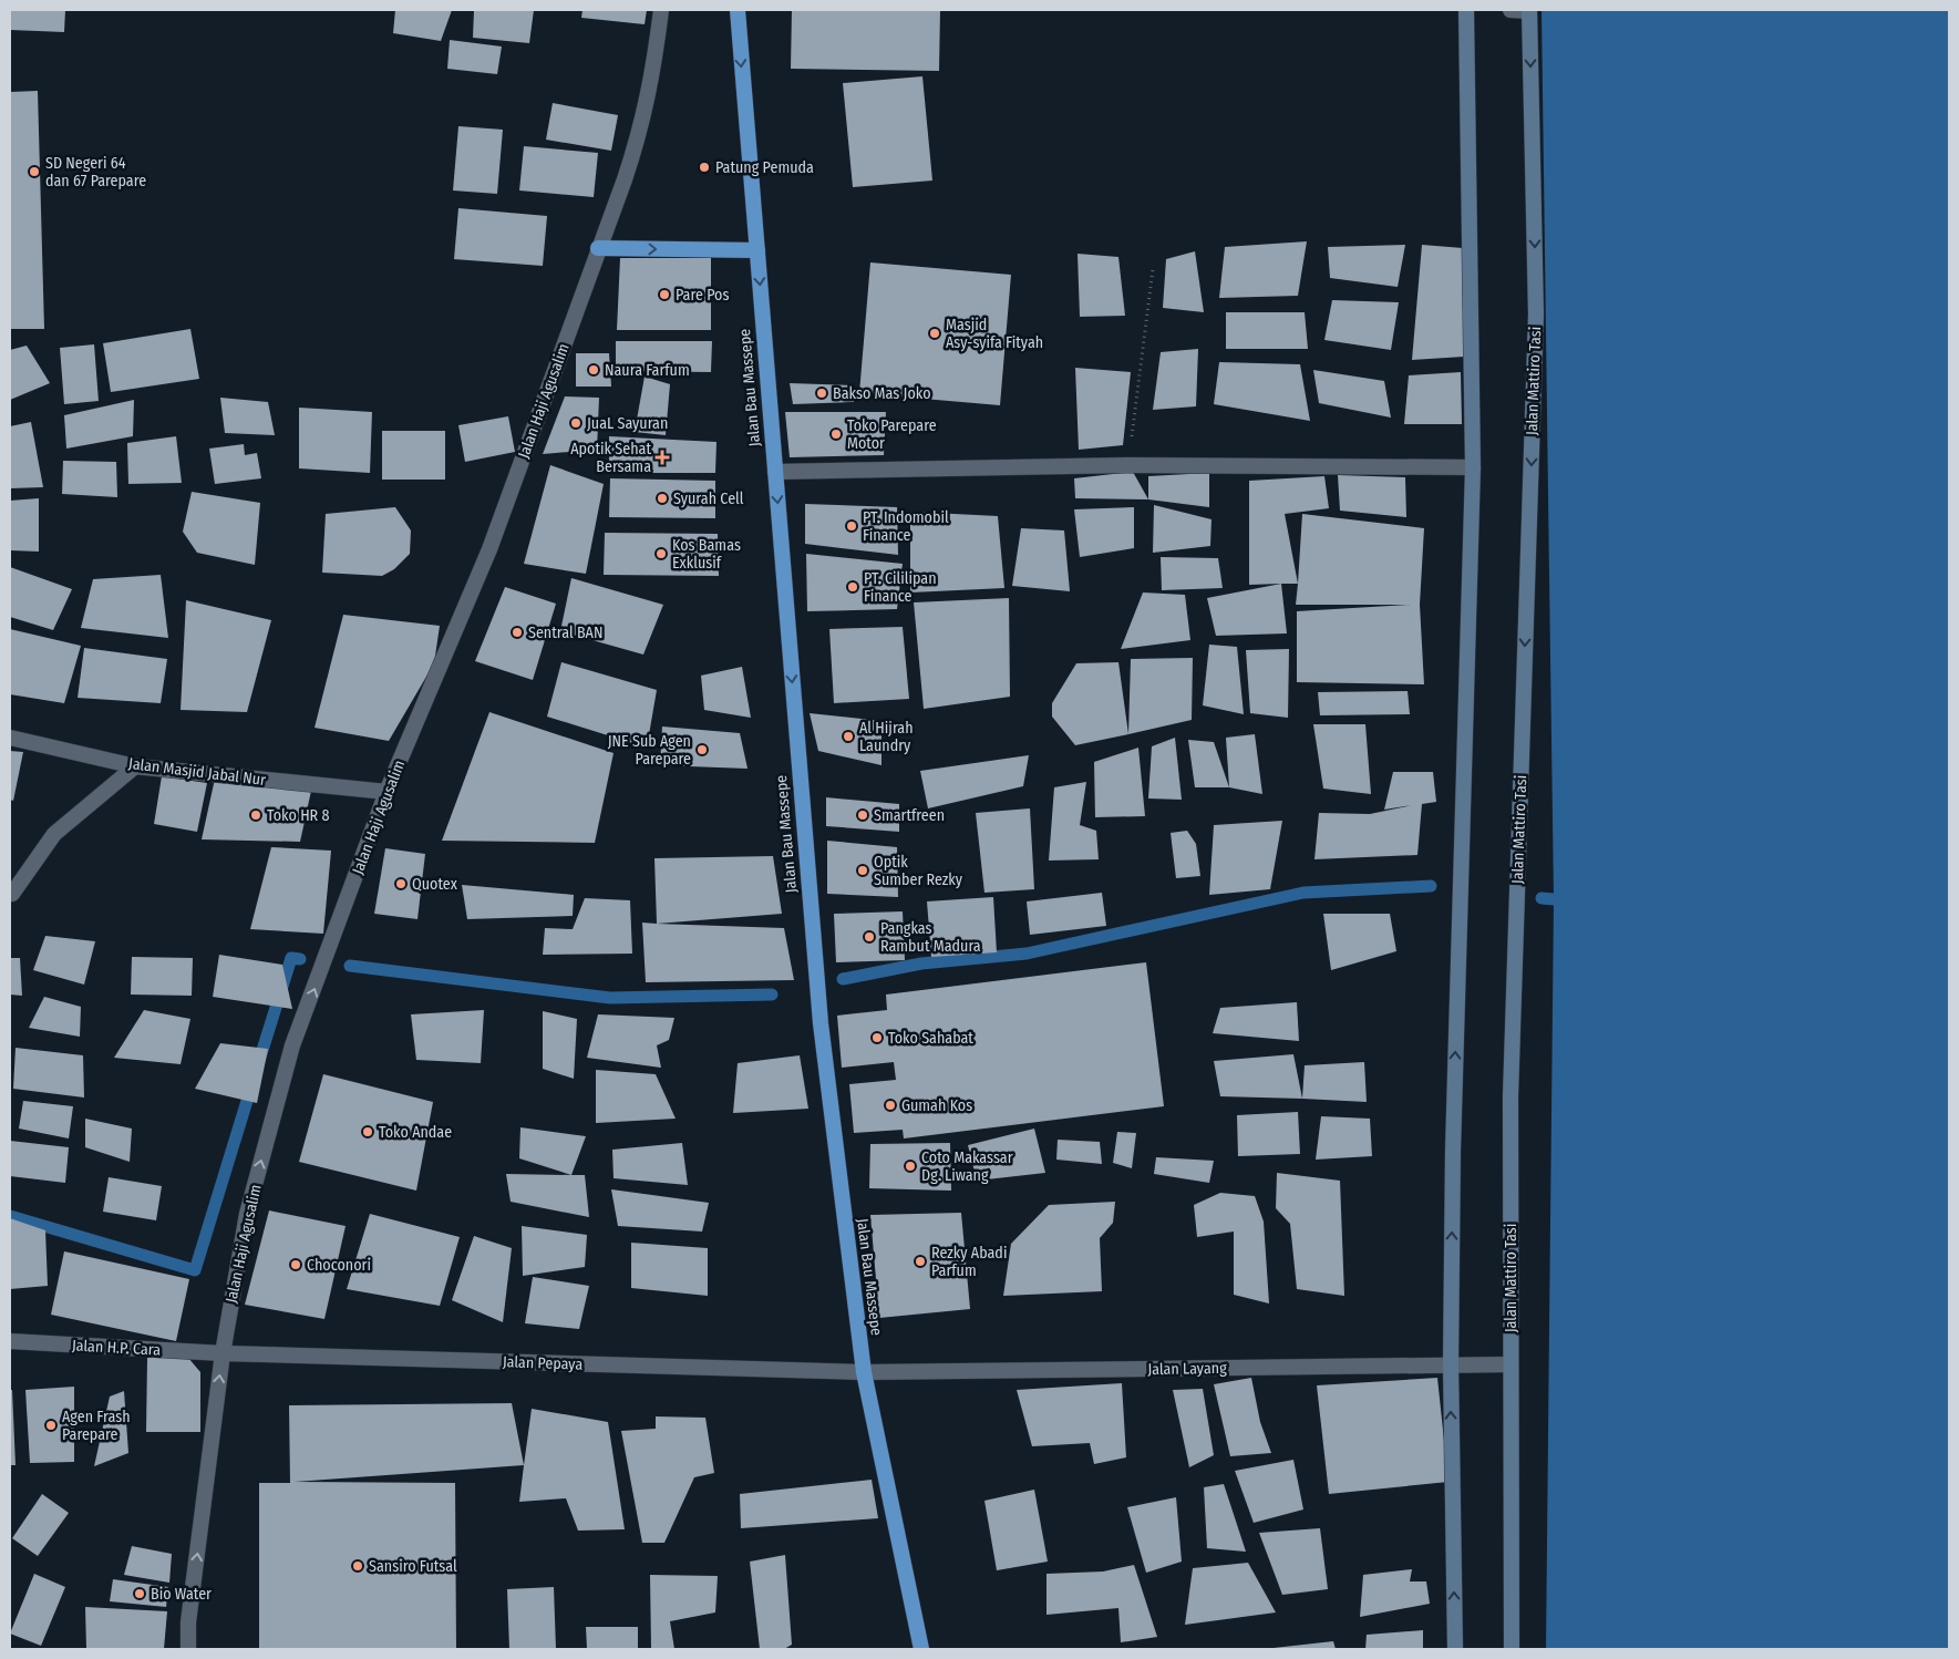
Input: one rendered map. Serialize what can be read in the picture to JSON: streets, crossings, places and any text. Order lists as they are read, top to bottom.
{
  "streets": {
    "highway": ["Jalan Bau Massepe"],
    "main road": ["Jalan Mattiro Tasi"],
    "street": [
      "Jalan Haji Agusalim",
      "Jalan Masjid Jabal Nur",
      "Jalan H.P. Cara",
      "Jalan Pepaya",
      "Jalan Layang"
    ]
  },
  "crossings": [
    ["Jalan Mattiro Tasi", "Jalan Layang"],
    ["Jalan Bau Massepe", "Jalan Pepaya"],
    ["Jalan Bau Massepe", "Jalan Layang"],
    ["Jalan Haji Agusalim", "Jalan Masjid Jabal Nur"],
    ["Jalan Haji Agusalim", "Jalan H.P. Cara"],
    ["Jalan Haji Agusalim", "Jalan Pepaya"],
    ["Jalan H.P. Cara", "Jalan Pepaya"],
    ["Jalan Pepaya", "Jalan Layang"]
  ],
  "one_way": ["Jalan Bau Massepe", "Jalan Haji Agusalim"],
  "places": {
    "other": [
      "Patung Pemuda",
      "SD Negeri 64 dan 67 Parepare",
      "Pare Pos",
      "Masjid Asy-syifa Fityah",
      "Naura Farfum",
      "Bakso Mas Joko",
      "JuaL Sayuran",
      "Toko Parepare Motor",
      "Syurah Cell",
      "PT. Indomobil Finance",
      "Kos Bamas Exklusif",
      "PT. Cililipan Finance",
      "Sentral BAN",
      "Al Hijrah Laundry",
      "JNE Sub Agen Parepare",
      "Toko HR 8",
      "Smartfreen",
      "Optik Sumber Rezky",
      "Quotex",
      "Pangkas Rambut Madura",
      "Toko Sahabat",
      "Gumah Kos",
      "Toko Andae",
      "Coto Makassar Dg. Liwang",
      "Rezky Abadi Parfum",
      "Choconori",
      "Agen Frash Parepare",
      "Sansiro Futsal",
      "Bio Water"
    ],
    "health": ["Apotik Sehat Bersama"]
  }
}
